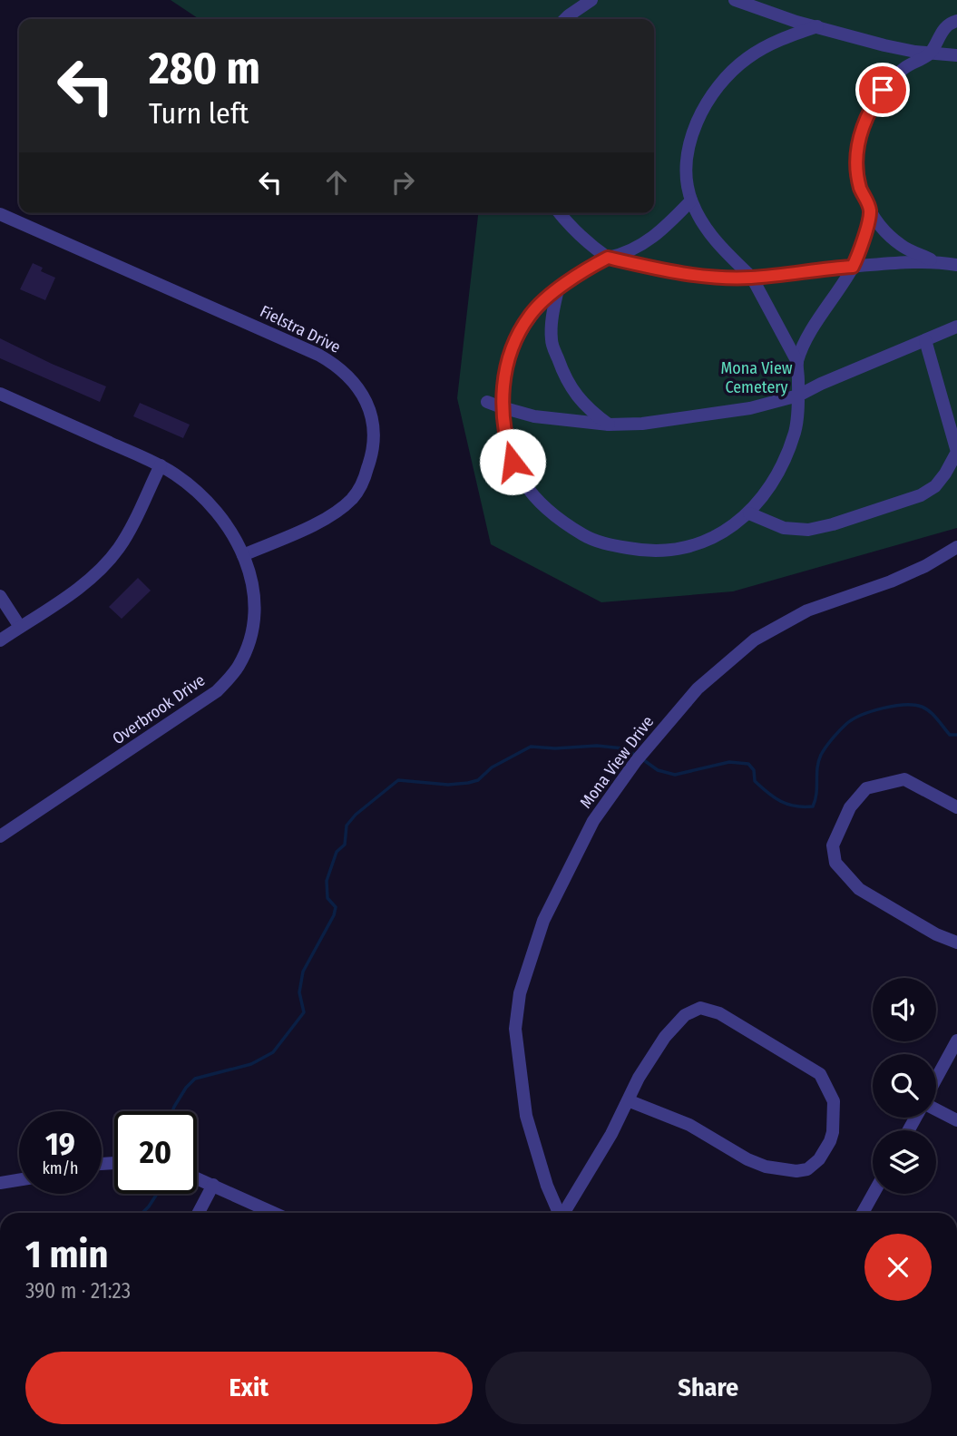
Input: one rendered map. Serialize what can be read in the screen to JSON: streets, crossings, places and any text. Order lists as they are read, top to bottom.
{
  "streets": {
    "street": ["Fielstra Drive", "Overbrook Drive", "Mona View Drive"]
  },
  "crossings": [
    ["Fielstra Drive", "Overbrook Drive"]
  ],
  "parks": ["Mona View Cemetery"],
  "page": {
    "turn": ["280 m", "Turn left"],
    "speed": "19 km/h",
    "limit": "20",
    "heading": ["1 min", "390 m · 21:23"],
    "buttons": ["Exit", "Share"]
  }
}
